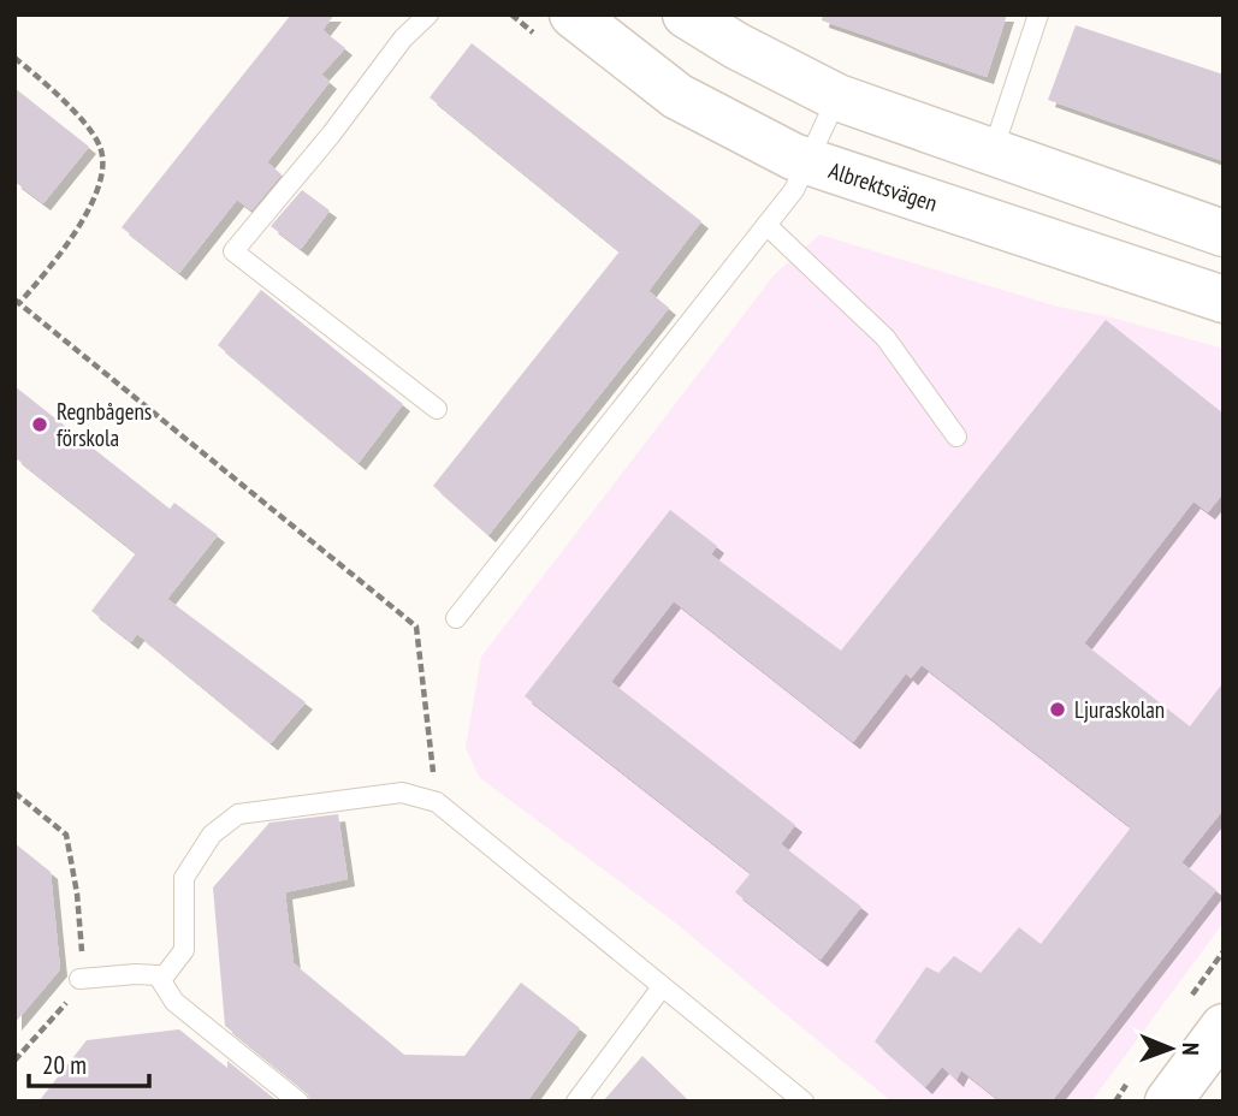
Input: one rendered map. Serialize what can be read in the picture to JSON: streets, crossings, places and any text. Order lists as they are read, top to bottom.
{
  "streets": {
    "main road": ["Albrektsvägen"]
  },
  "places": ["Regnbågens förskola", "Ljuraskolan"],
  "scale_bar": "20 m",
  "north": "right"
}
